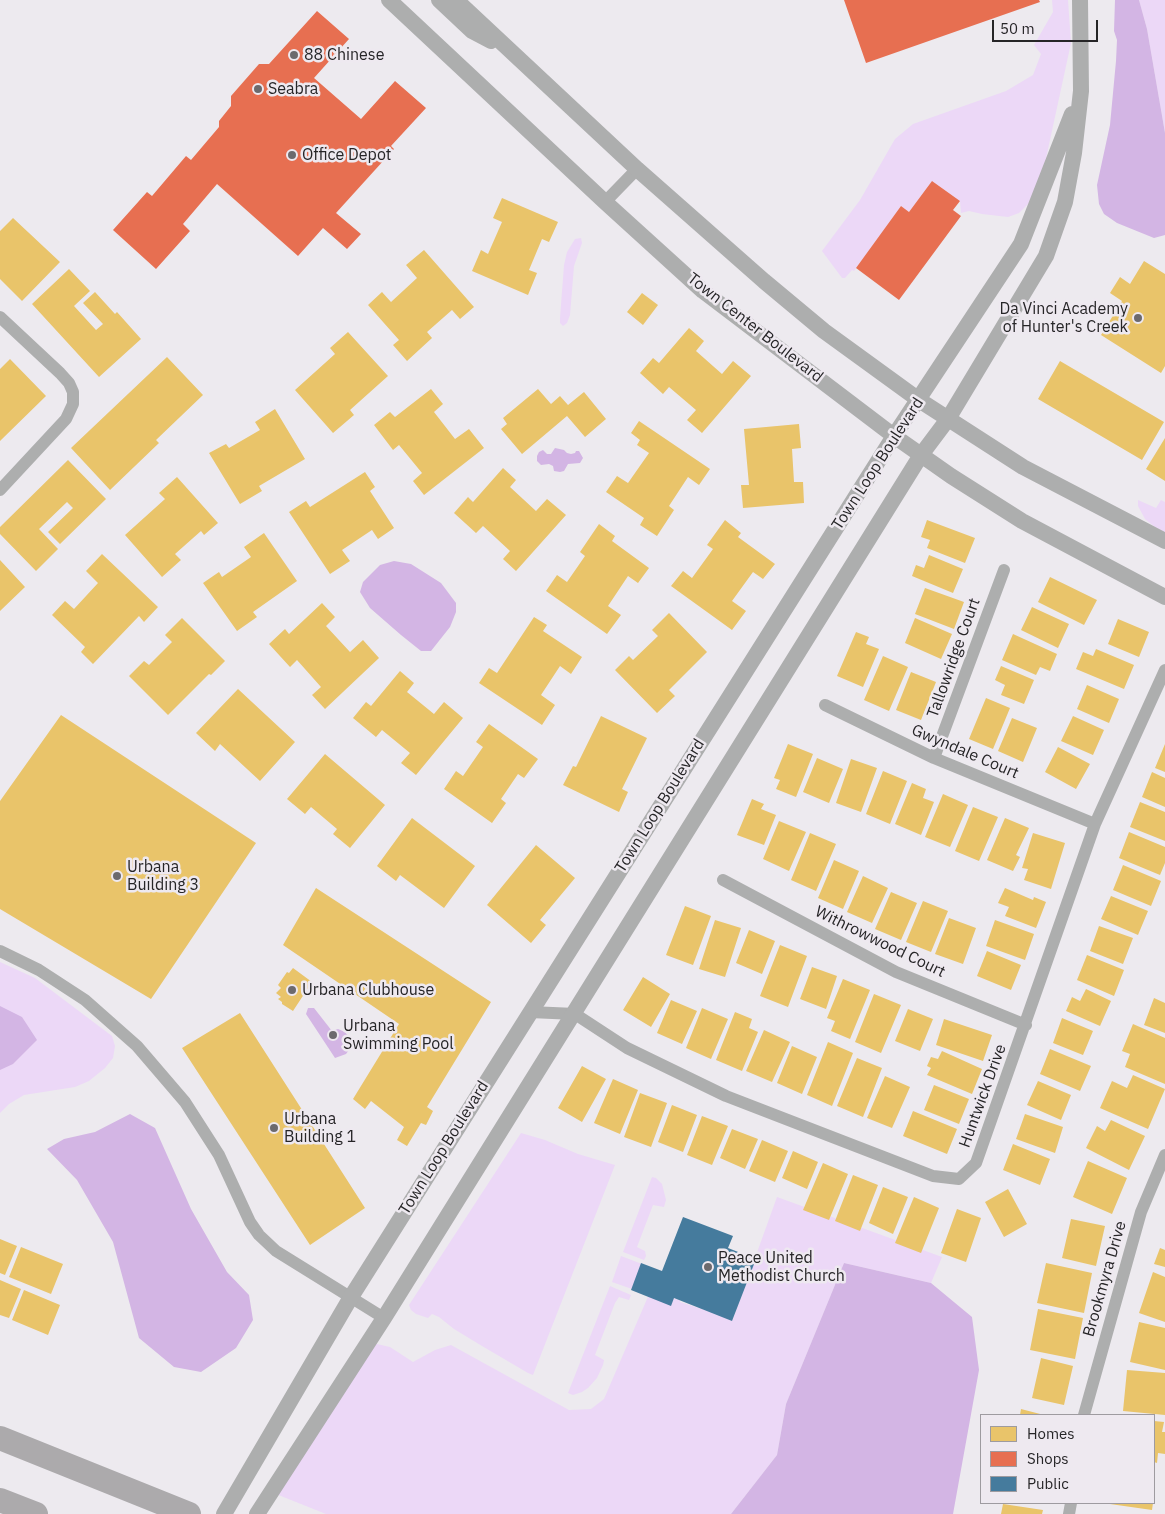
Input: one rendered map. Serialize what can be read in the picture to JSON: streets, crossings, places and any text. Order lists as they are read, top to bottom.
{
  "streets": {
    "street": [
      "Town Center Boulevard",
      "Town Loop Boulevard",
      "Tallowridge Court",
      "Gwyndale Court",
      "Withrowwood Court",
      "Huntwick Drive",
      "Brookmyra Drive"
    ]
  },
  "crossings": [
    ["Town Center Boulevard", "Town Loop Boulevard"],
    ["Town Loop Boulevard", "Huntwick Drive"],
    ["Tallowridge Court", "Gwyndale Court"],
    ["Gwyndale Court", "Huntwick Drive"],
    ["Withrowwood Court", "Huntwick Drive"]
  ],
  "places": [
    "88 Chinese",
    "Seabra",
    "Office Depot",
    "Da Vinci Academy of Hunter's Creek",
    "Urbana Building 3",
    "Urbana Clubhouse",
    "Urbana Swimming Pool",
    "Urbana Building 1",
    "Peace United Methodist Church"
  ],
  "legend": ["Homes", "Shops", "Public"],
  "scale_bar": "50 m"
}
